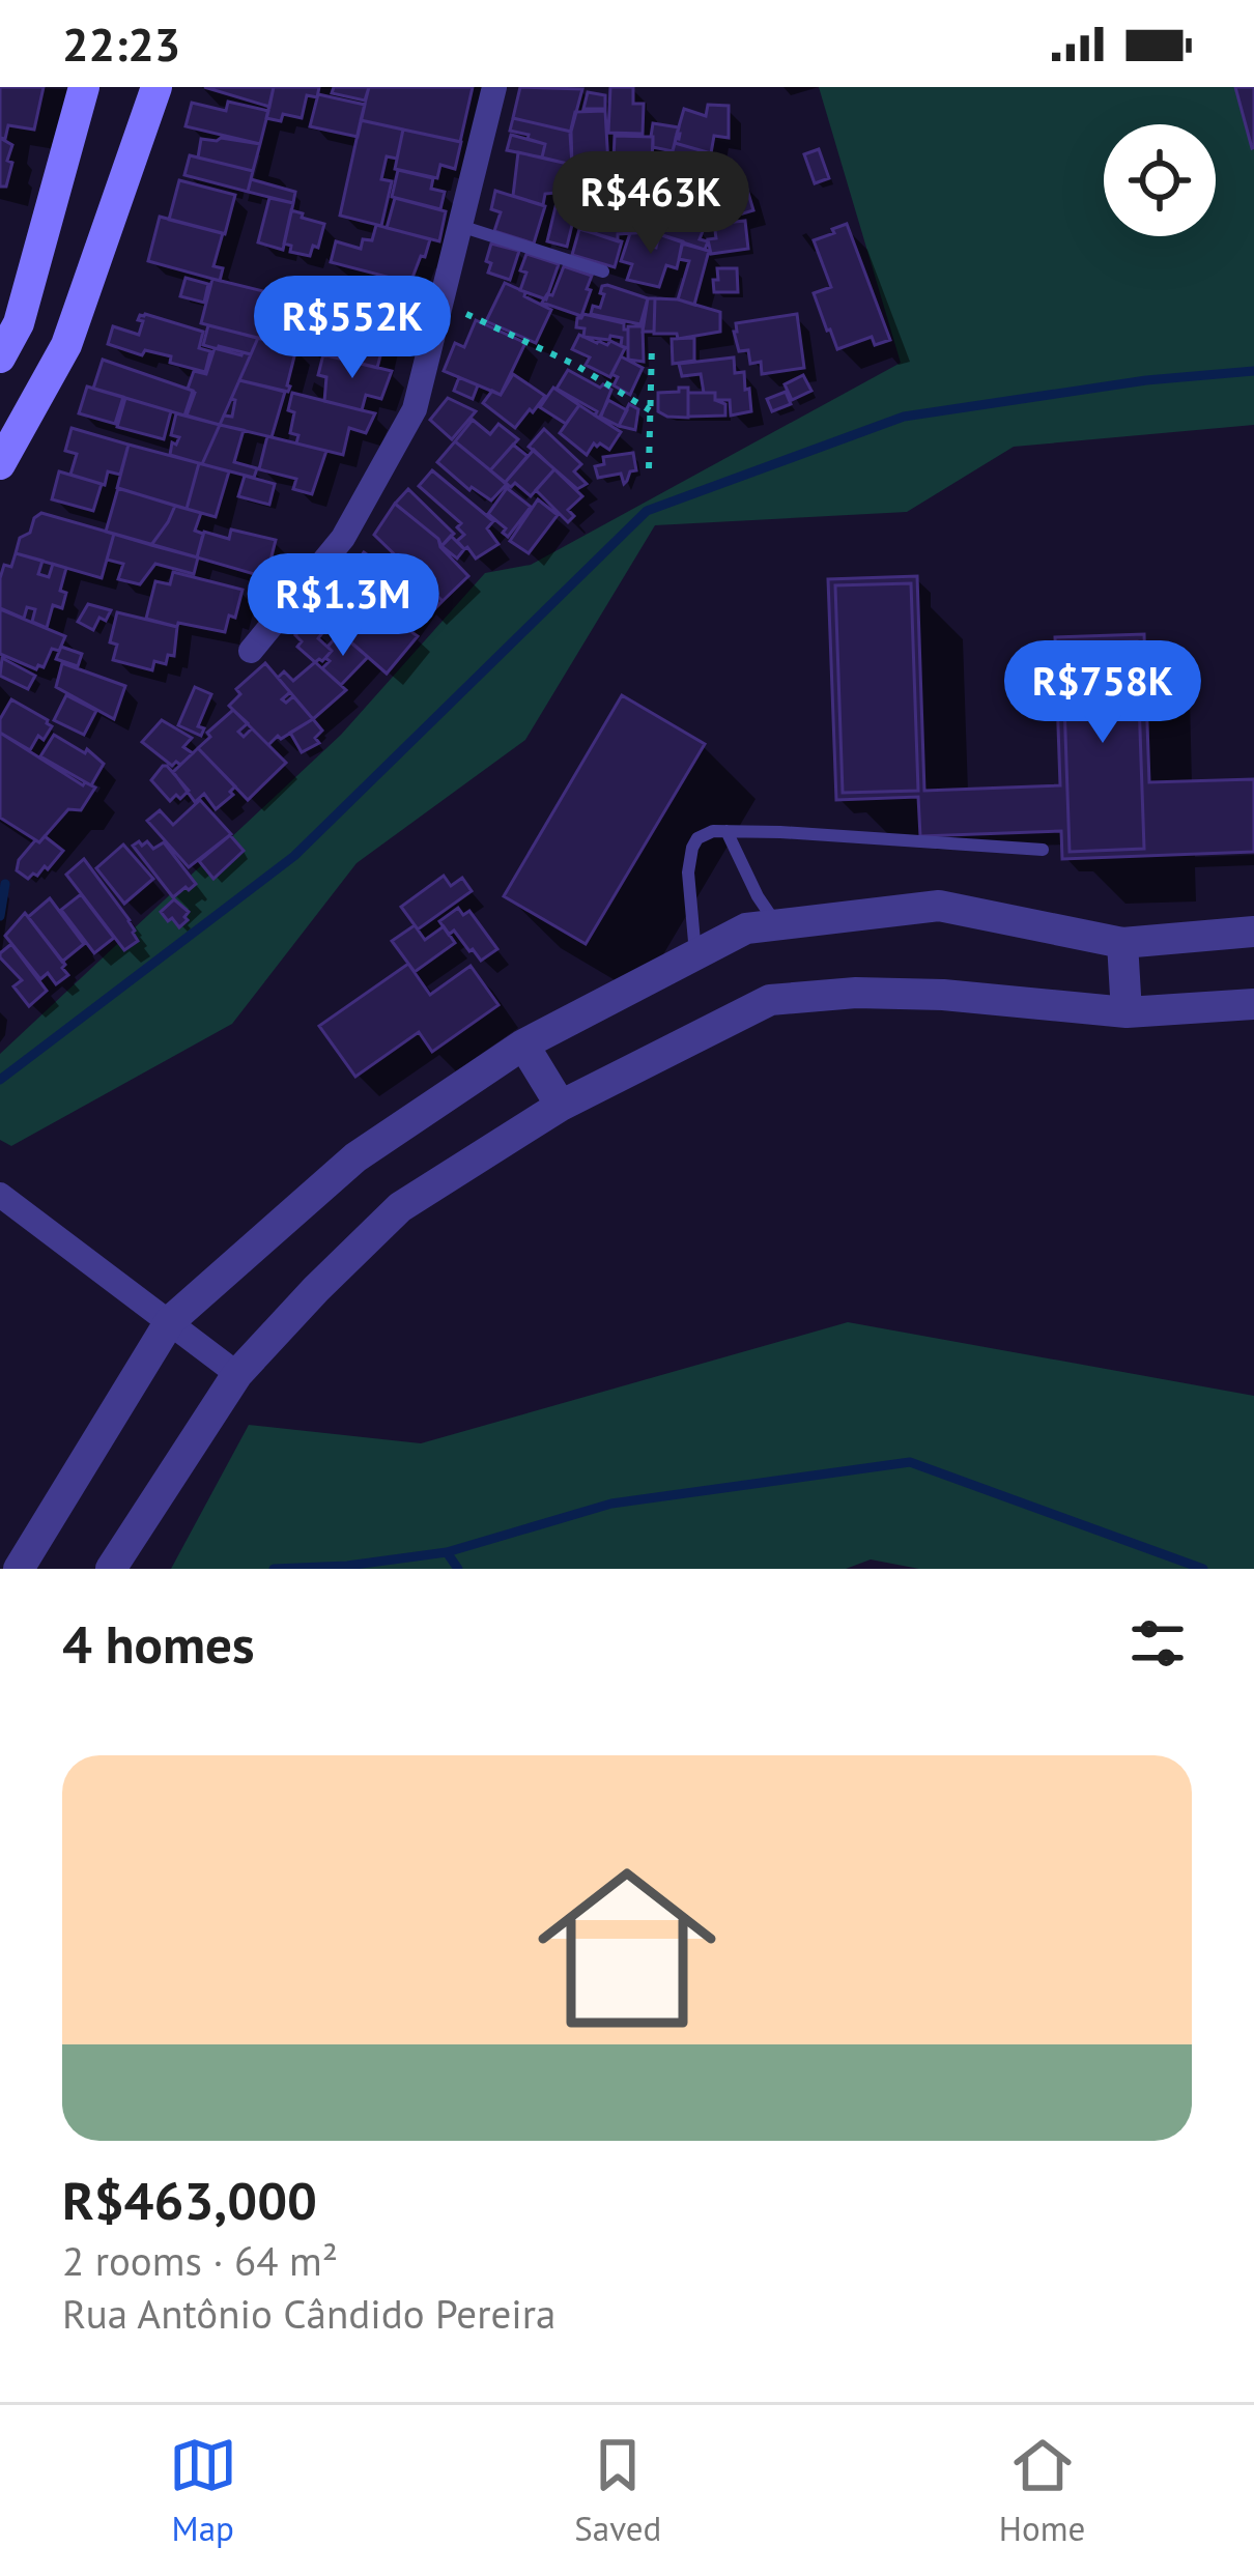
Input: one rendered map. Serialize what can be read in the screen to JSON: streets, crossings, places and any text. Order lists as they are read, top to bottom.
{
  "page": {
    "status": "22:23",
    "price": [
      "R$463K",
      "R$552K",
      "R$1.3M",
      "R$758K"
    ],
    "heading": "4 homes",
    "list": [
      {
        "name": "R$463,000",
        "note": "2 rooms · 64 m² · Rua Antônio Cândido Pereira"
      }
    ],
    "tabs": ["Map", "Saved", "Home"]
  }
}
